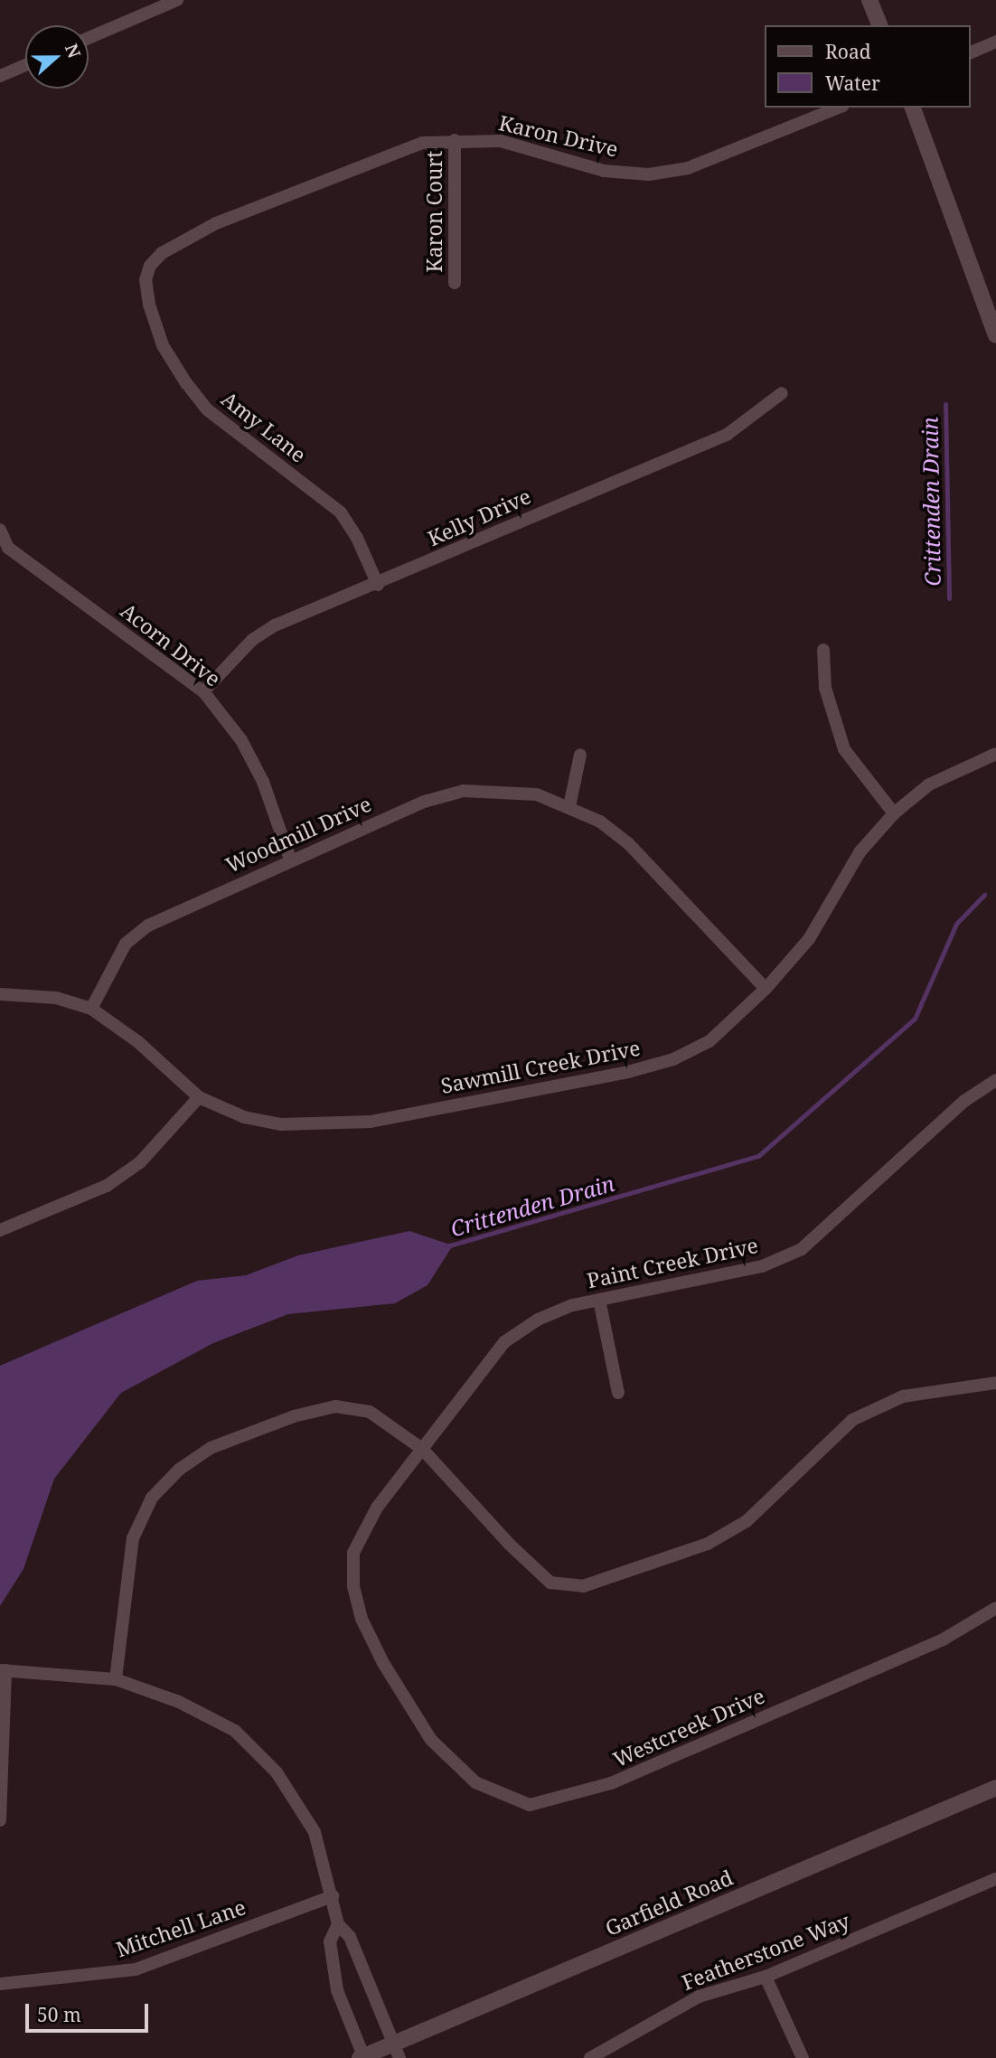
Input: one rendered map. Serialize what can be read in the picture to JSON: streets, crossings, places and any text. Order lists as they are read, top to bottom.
{
  "streets": {
    "street": [
      "Karon Drive",
      "Karon Court",
      "Amy Lane",
      "Kelly Drive",
      "Acorn Drive",
      "Woodmill Drive",
      "Sawmill Creek Drive",
      "Paint Creek Drive",
      "Westcreek Drive",
      "Garfield Road",
      "Mitchell Lane",
      "Featherstone Way"
    ]
  },
  "crossings": [
    ["Karon Drive", "Karon Court"],
    ["Karon Drive", "Amy Lane"],
    ["Amy Lane", "Kelly Drive"],
    ["Kelly Drive", "Acorn Drive"],
    ["Acorn Drive", "Woodmill Drive"],
    ["Woodmill Drive", "Sawmill Creek Drive"],
    ["Paint Creek Drive", "Westcreek Drive"]
  ],
  "water": ["Crittenden Drain"],
  "legend": ["Road", "Water"],
  "scale_bar": "50 m",
  "north": "right"
}
